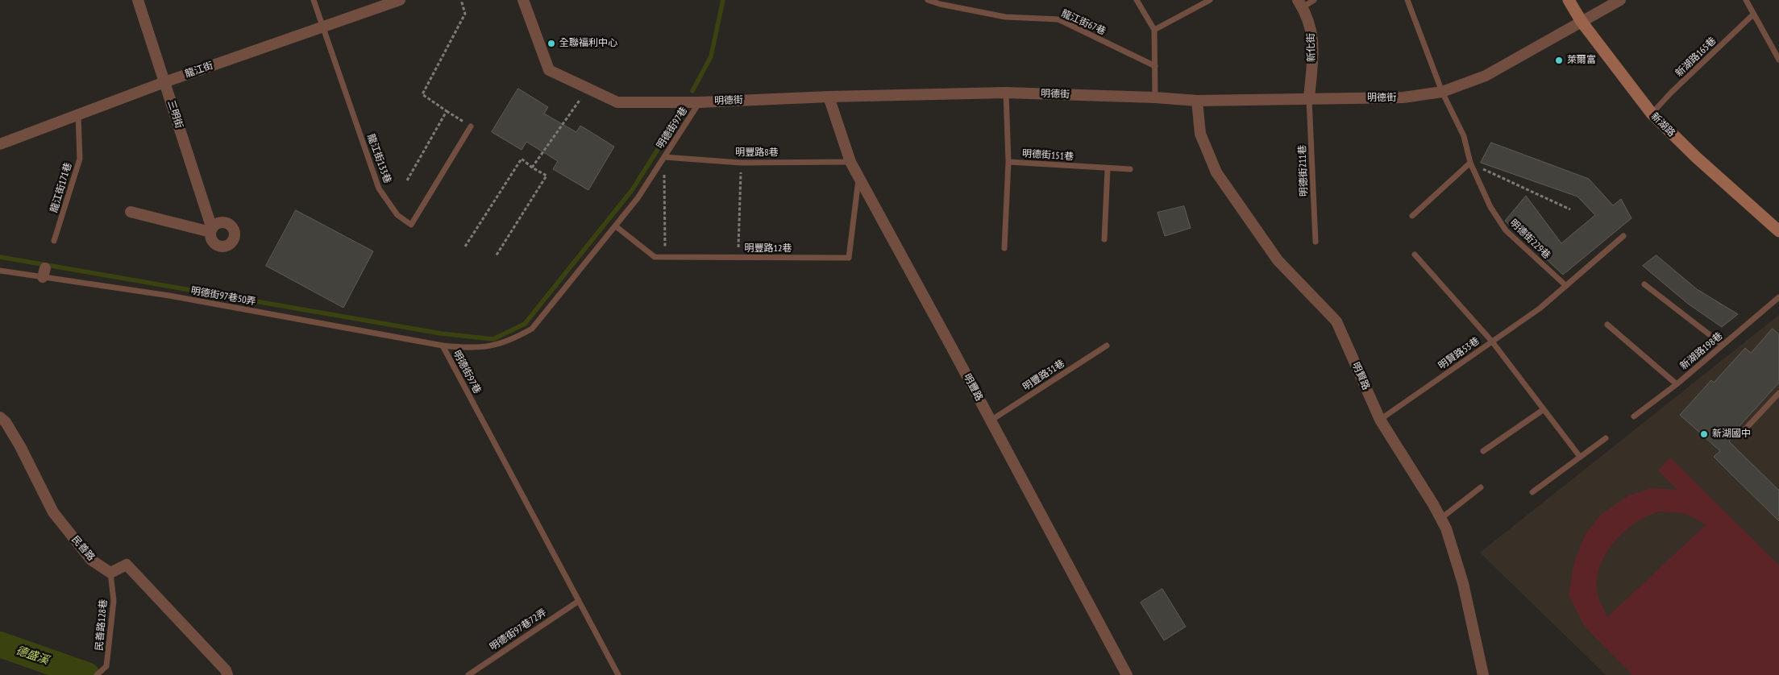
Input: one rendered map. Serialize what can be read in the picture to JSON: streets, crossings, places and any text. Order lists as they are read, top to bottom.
{
  "streets": {
    "street": [
      "新化街",
      "龍江街",
      "明德街",
      "三明街",
      "新湖路",
      "明賢路",
      "明豐路",
      "民善路"
    ],
    "lane": [
      "龍江街67巷",
      "新湖路165巷",
      "明德街97巷",
      "明豐路8巷",
      "明德街151巷",
      "龍江街133巷",
      "明德街211巷",
      "龍江街171巷",
      "明德街229巷",
      "明豐路12巷",
      "明德街97巷50弄",
      "新湖路198巷",
      "明賢路53巷",
      "明豐路31巷",
      "民善路128巷",
      "明德街97巷72弄"
    ]
  },
  "crossings": [
    ["新化街", "明德街"],
    ["新化街", "明德街211巷"],
    ["新湖路165巷", "新湖路"],
    ["龍江街", "三明街"],
    ["龍江街", "龍江街133巷"],
    ["龍江街", "龍江街171巷"],
    ["明德街", "新湖路"],
    ["明德街", "明德街97巷"],
    ["明德街", "明德街151巷"],
    ["明德街", "明德街211巷"],
    ["明德街", "明德街229巷"],
    ["明德街", "明賢路"],
    ["明德街", "明豐路"],
    ["明德街97巷", "明豐路8巷"],
    ["明德街97巷", "明豐路12巷"],
    ["明德街97巷", "明德街97巷50弄"],
    ["明德街97巷", "明德街97巷72弄"],
    ["明豐路8巷", "明豐路"],
    ["明豐路12巷", "明豐路"],
    ["明賢路53巷", "明賢路"],
    ["明豐路31巷", "明豐路"],
    ["民善路", "民善路128巷"]
  ],
  "water": ["德盛溪"],
  "places": ["全聯福利中心", "萊爾富", "新湖國中"]
}
